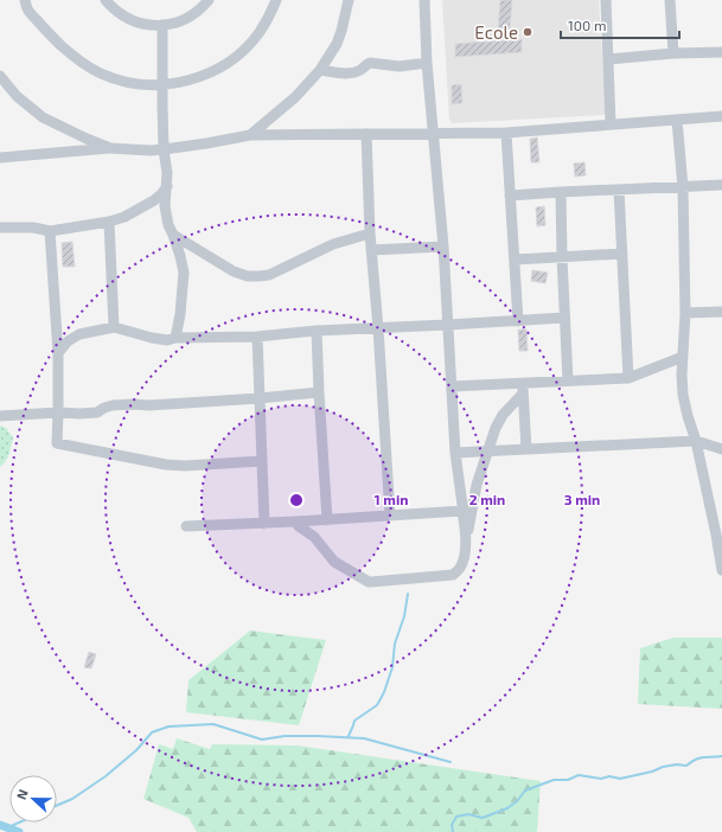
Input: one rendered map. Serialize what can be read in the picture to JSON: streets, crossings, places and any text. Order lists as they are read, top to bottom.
{
  "places": ["Ecole"],
  "scale_bar": "100 m",
  "north": "left",
  "rings": ["1 min", "2 min", "3 min"]
}
